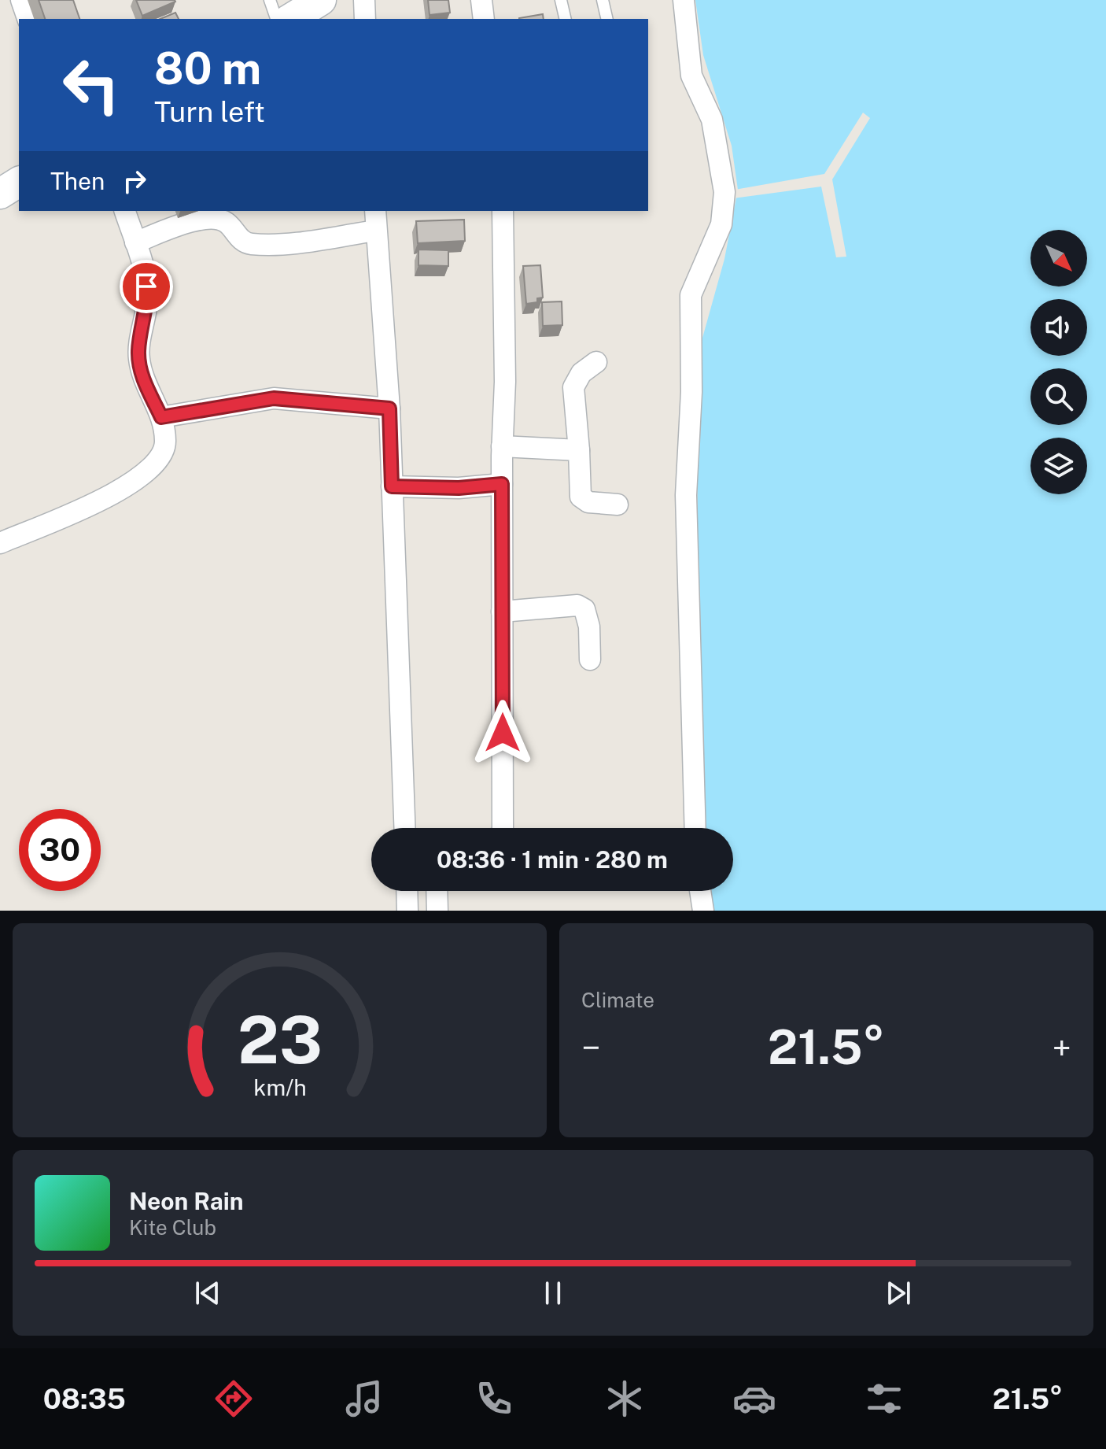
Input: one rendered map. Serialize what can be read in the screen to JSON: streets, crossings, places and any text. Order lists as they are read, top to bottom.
{
  "north": "bottom right",
  "page": {
    "turn": ["80 m", "Turn left"],
    "then": "Then",
    "limit": "30",
    "trip": "08:36 · 1 min · 280 m",
    "tile": "Climate",
    "heat": ["−", "21.5°", "+"],
    "song": ["Neon Rain", "Kite Club"],
    "tabs": ["08:35", "21.5°"],
    "gauge": ["23", "km/h"]
  }
}
